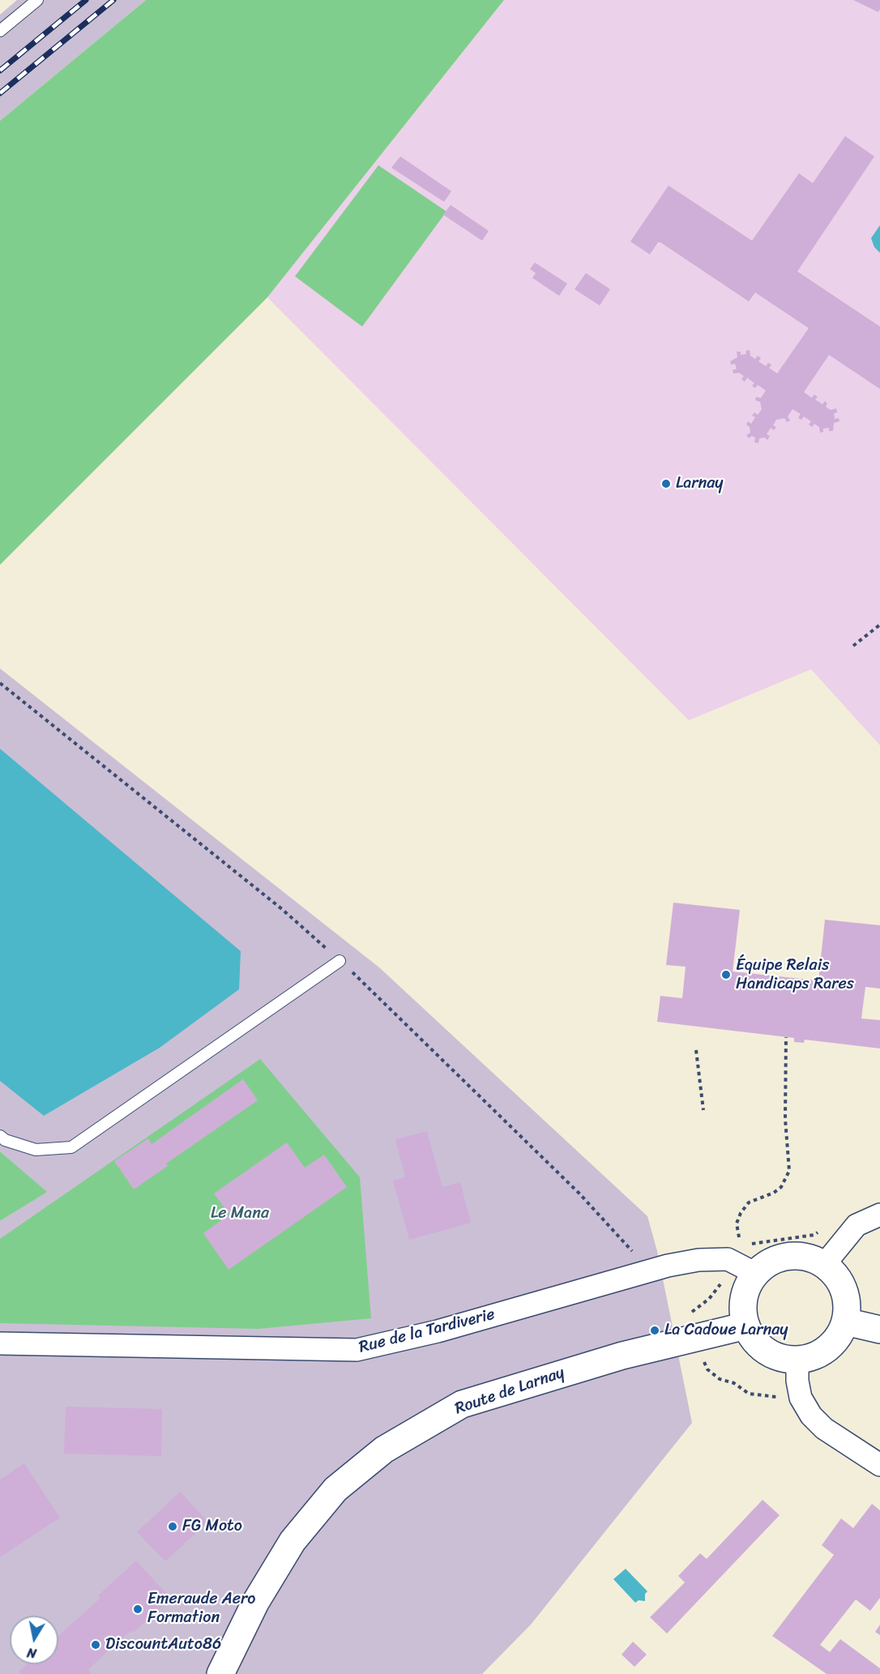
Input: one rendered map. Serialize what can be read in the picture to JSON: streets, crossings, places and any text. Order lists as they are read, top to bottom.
{
  "streets": {
    "street": ["Rue de la Tardiverie", "Route de Larnay"]
  },
  "crossings": [
    ["Rue de la Tardiverie", "Route de Larnay"]
  ],
  "parks": ["Le Mana"],
  "places": [
    "Larnay",
    "Équipe Relais Handicaps Rares",
    "La Cadoue Larnay",
    "FG Moto",
    "Emeraude Aero Formation",
    "DiscountAuto86"
  ],
  "north": "bottom"
}
